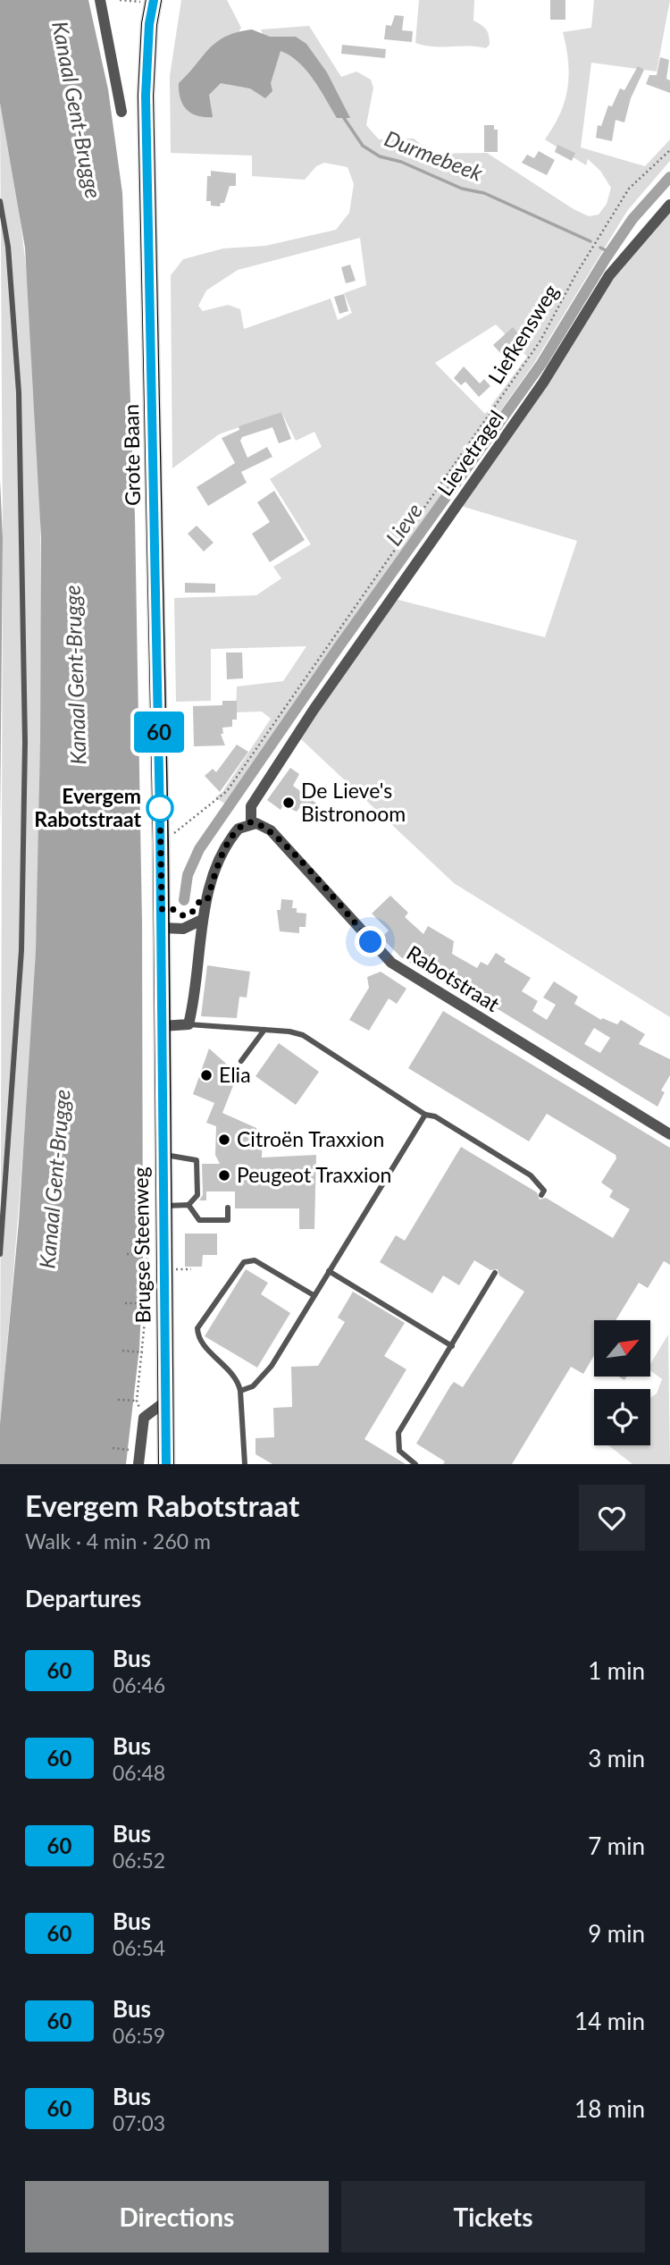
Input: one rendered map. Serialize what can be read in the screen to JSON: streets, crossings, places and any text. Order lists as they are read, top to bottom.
{
  "streets": {
    "main road": ["Grote Baan", "Brugse Steenweg"],
    "street": ["Lievetragel", "Rabotstraat"],
    "path": ["Liefkensweg"]
  },
  "crossings": [
    ["Liefkensweg", "Grote Baan"],
    ["Lievetragel", "Rabotstraat"],
    ["Grote Baan", "Brugse Steenweg"]
  ],
  "water": ["Kanaal Gent-Brugge", "Durmebeek", "Lieve"],
  "places": [
    "De Lieve's Bistronoom",
    "Evergem Rabotstraat",
    "Elia",
    "Citroën Traxxion",
    "Peugeot Traxxion"
  ],
  "lines": ["bus line 60"],
  "north": "top right",
  "page": {
    "on_map": "60",
    "heading": [
      ["Evergem Rabotstraat", "Walk · 4 min · 260 m"],
      "Departures"
    ],
    "list": [
      {
        "mark": "60",
        "name": "Bus",
        "note": "06:46",
        "value": "1 min"
      },
      {
        "mark": "60",
        "name": "Bus",
        "note": "06:48",
        "value": "3 min"
      },
      {
        "mark": "60",
        "name": "Bus",
        "note": "06:52",
        "value": "7 min"
      },
      {
        "mark": "60",
        "name": "Bus",
        "note": "06:54",
        "value": "9 min"
      },
      {
        "mark": "60",
        "name": "Bus",
        "note": "06:59",
        "value": "14 min"
      },
      {
        "mark": "60",
        "name": "Bus",
        "note": "07:03",
        "value": "18 min"
      }
    ],
    "buttons": ["Directions", "Tickets"]
  }
}
